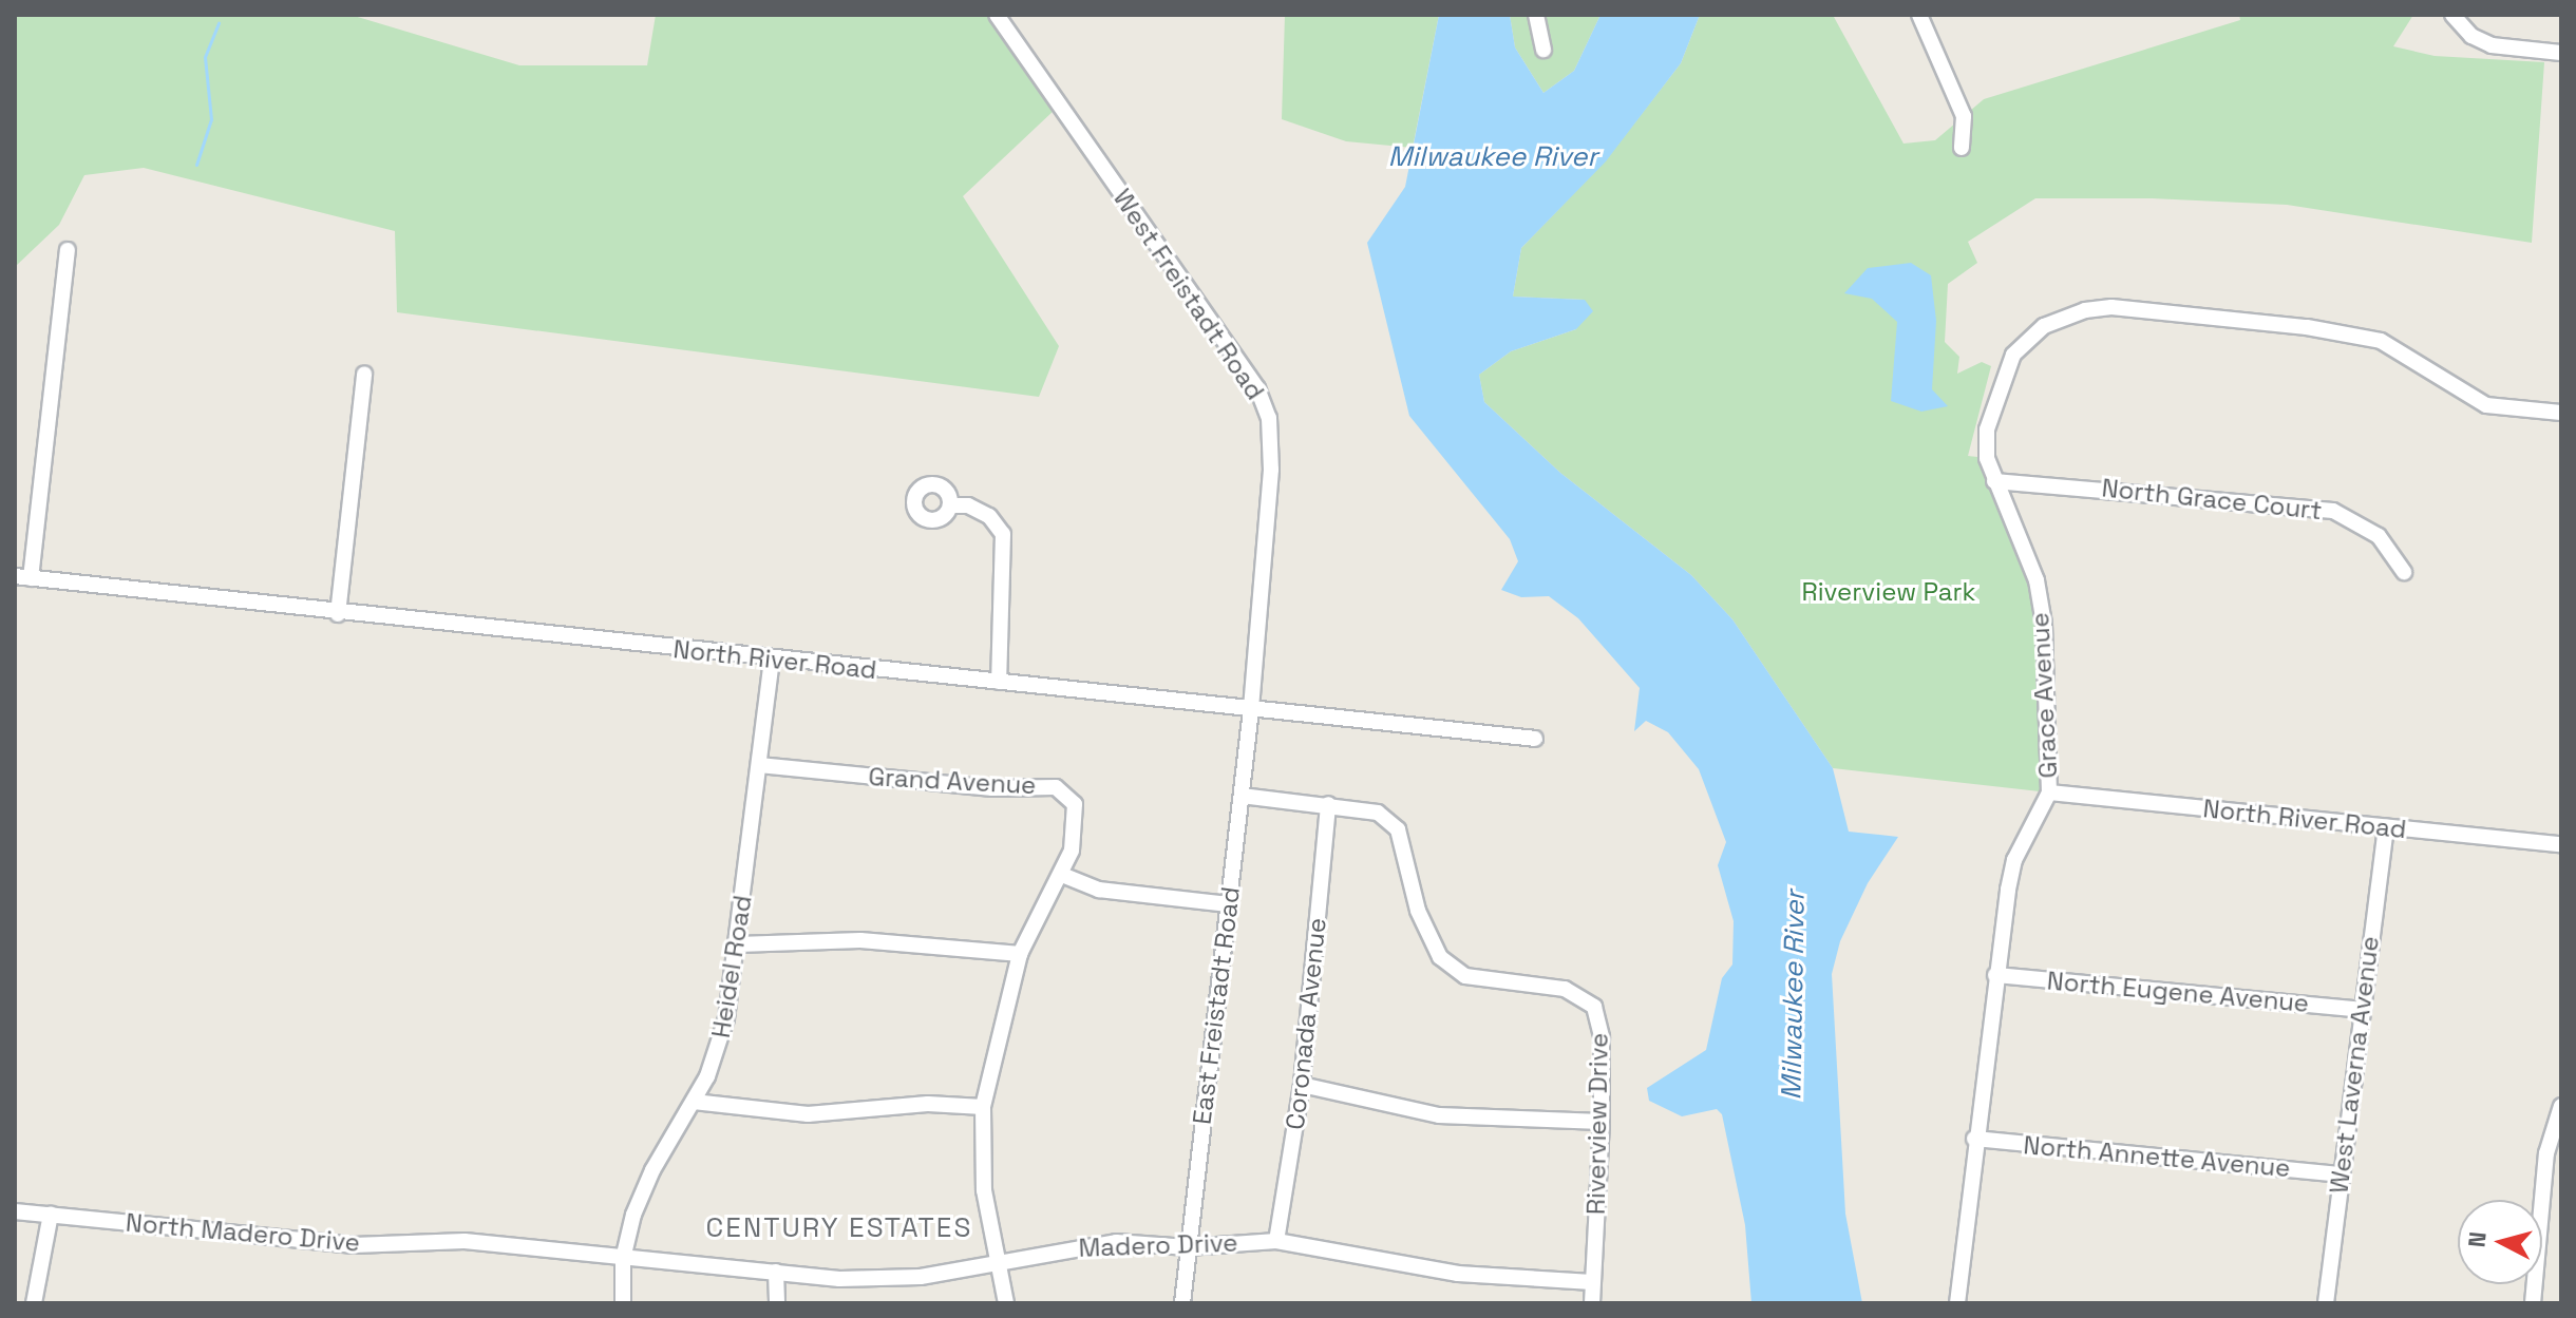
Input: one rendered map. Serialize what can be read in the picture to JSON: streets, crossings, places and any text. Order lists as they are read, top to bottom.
{
  "streets": {
    "street": [
      "West Freistadt Road",
      "North Grace Court",
      "North River Road",
      "Grace Avenue",
      "Grand Avenue",
      "Heidel Road",
      "North Eugene Avenue",
      "East Freistadt Road",
      "Coronada Avenue",
      "West Laverna Avenue",
      "Riverview Drive",
      "North Annette Avenue",
      "North Madero Drive",
      "Madero Drive"
    ]
  },
  "crossings": [
    ["West Freistadt Road", "North River Road"],
    ["West Freistadt Road", "East Freistadt Road"],
    ["North Grace Court", "Grace Avenue"],
    ["North River Road", "Grace Avenue"],
    ["North River Road", "Heidel Road"],
    ["North River Road", "East Freistadt Road"],
    ["North River Road", "West Laverna Avenue"],
    ["Grace Avenue", "North Eugene Avenue"],
    ["Grace Avenue", "North Annette Avenue"],
    ["Grand Avenue", "Heidel Road"],
    ["Grand Avenue", "Madero Drive"],
    ["Heidel Road", "North Madero Drive"],
    ["Heidel Road", "Madero Drive"],
    ["North Eugene Avenue", "West Laverna Avenue"],
    ["East Freistadt Road", "Riverview Drive"],
    ["East Freistadt Road", "Madero Drive"],
    ["Coronada Avenue", "Riverview Drive"],
    ["Coronada Avenue", "Madero Drive"],
    ["West Laverna Avenue", "North Annette Avenue"],
    ["Riverview Drive", "Madero Drive"],
    ["North Madero Drive", "Madero Drive"]
  ],
  "districts": ["CENTURY ESTATES"],
  "water": ["Milwaukee River"],
  "parks": ["Riverview Park"],
  "north": "left"
}
